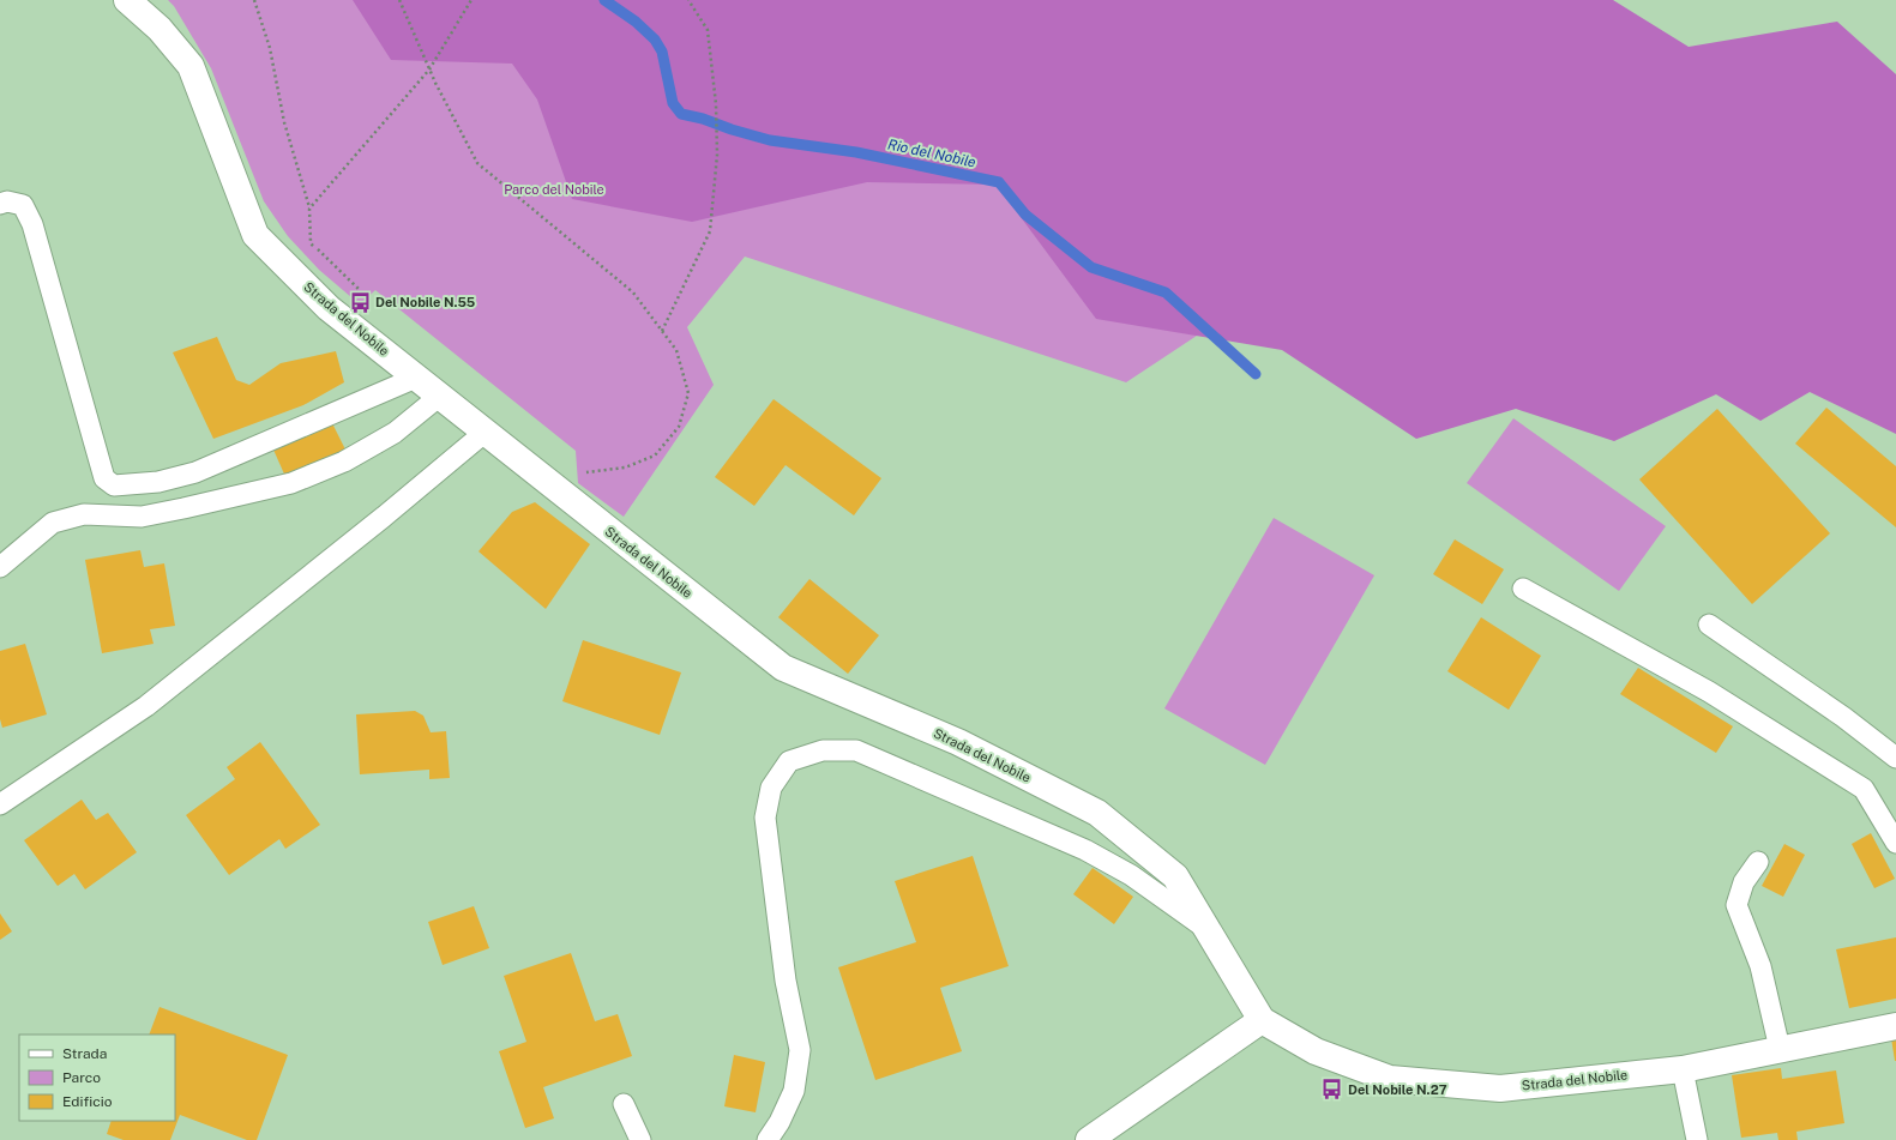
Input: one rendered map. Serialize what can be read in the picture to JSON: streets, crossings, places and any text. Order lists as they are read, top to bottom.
{
  "streets": {
    "street": ["Strada del Nobile"]
  },
  "water": ["Rio del Nobile"],
  "parks": ["Parco del Nobile"],
  "places": {
    "bus stop": ["Del Nobile N.55", "Del Nobile N.27"]
  },
  "legend": ["Strada", "Parco", "Edificio"]
}
